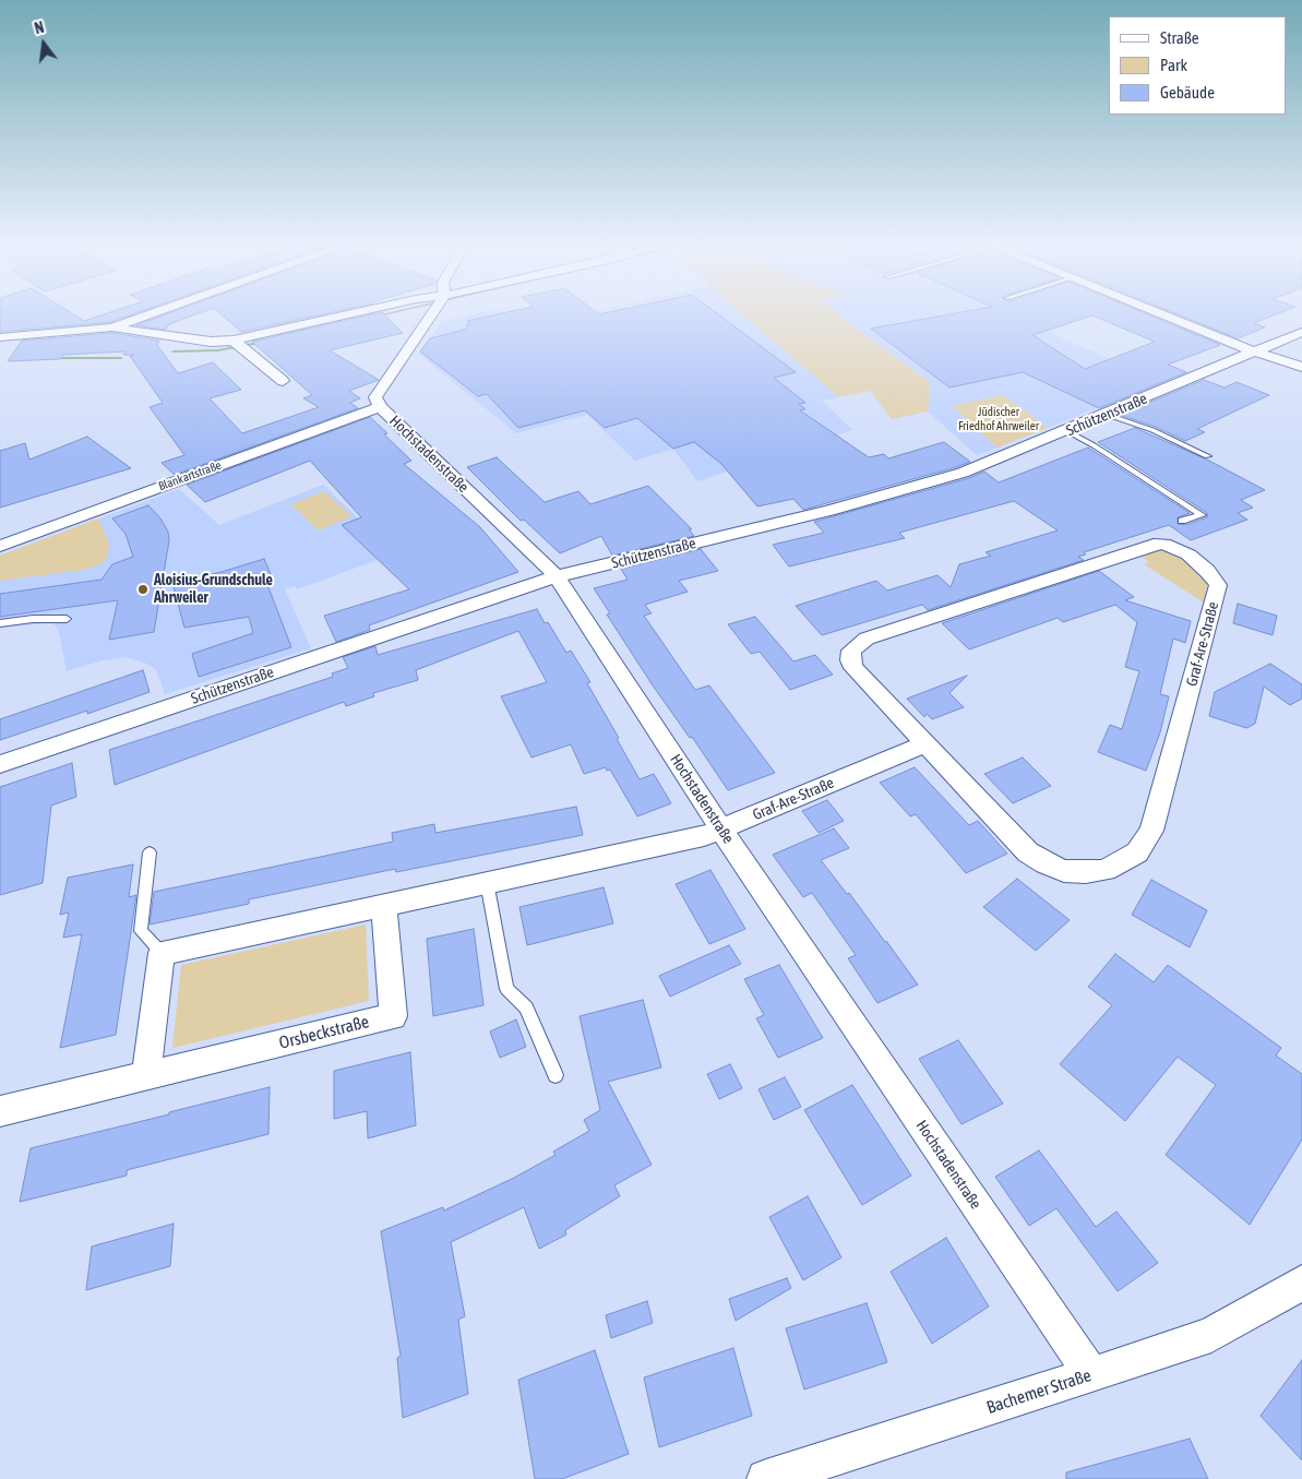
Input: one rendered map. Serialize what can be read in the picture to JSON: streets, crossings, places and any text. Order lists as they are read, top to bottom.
{
  "streets": {
    "street": [
      "Schützenstraße",
      "Hochstadenstraße",
      "Blankartstraße",
      "Graf-Are-Straße",
      "Orsbeckstraße",
      "Bachemer Straße"
    ]
  },
  "crossings": [
    ["Schützenstraße", "Hochstadenstraße"],
    ["Hochstadenstraße", "Blankartstraße"],
    ["Hochstadenstraße", "Graf-Are-Straße"],
    ["Hochstadenstraße", "Bachemer Straße"]
  ],
  "parks": ["Jüdischer Friedhof Ahrweiler"],
  "places": ["Aloisius-Grundschule Ahrweiler"],
  "legend": ["Straße", "Park", "Gebäude"],
  "north": "top"
}
